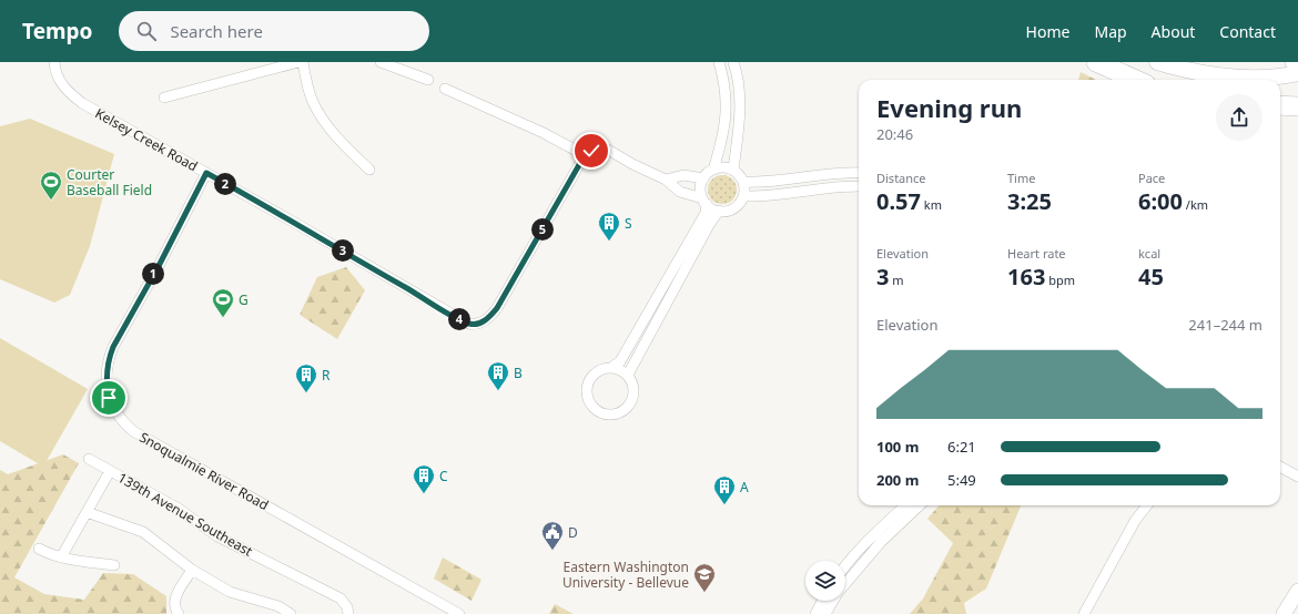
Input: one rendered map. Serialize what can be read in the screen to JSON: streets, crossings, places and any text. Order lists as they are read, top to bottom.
{
  "streets": {
    "street": ["Kelsey Creek Road", "Snoqualmie River Road", "139th Avenue Southeast"]
  },
  "crossings": [
    ["Kelsey Creek Road", "Snoqualmie River Road"]
  ],
  "places": {
    "sports": ["Courter Baseball Field", "G"],
    "building": [
      "S",
      "B",
      "R",
      "C",
      "A"
    ],
    "public building": ["D"],
    "school or university": ["Eastern Washington University - Bellevue"]
  },
  "page": {
    "header": "Tempo",
    "search": "Search here",
    "nav": [
      "Home",
      "Map",
      "About",
      "Contact"
    ],
    "heading": ["Evening run", "20:46"],
    "stats": [
      ["Distance", "0.57 km"],
      ["Time", "3:25"],
      ["Pace", "6:00 /km"],
      ["Elevation", "3 m"],
      ["Heart rate", "163 bpm"],
      ["kcal", "45"]
    ],
    "pins": [
      "2",
      "5",
      "3",
      "1",
      "4"
    ],
    "chart": ["Elevation", "241–244 m"],
    "list": [
      {
        "name": "100 m",
        "note": "6:21"
      },
      {
        "name": "200 m",
        "note": "5:49"
      }
    ]
  }
}
